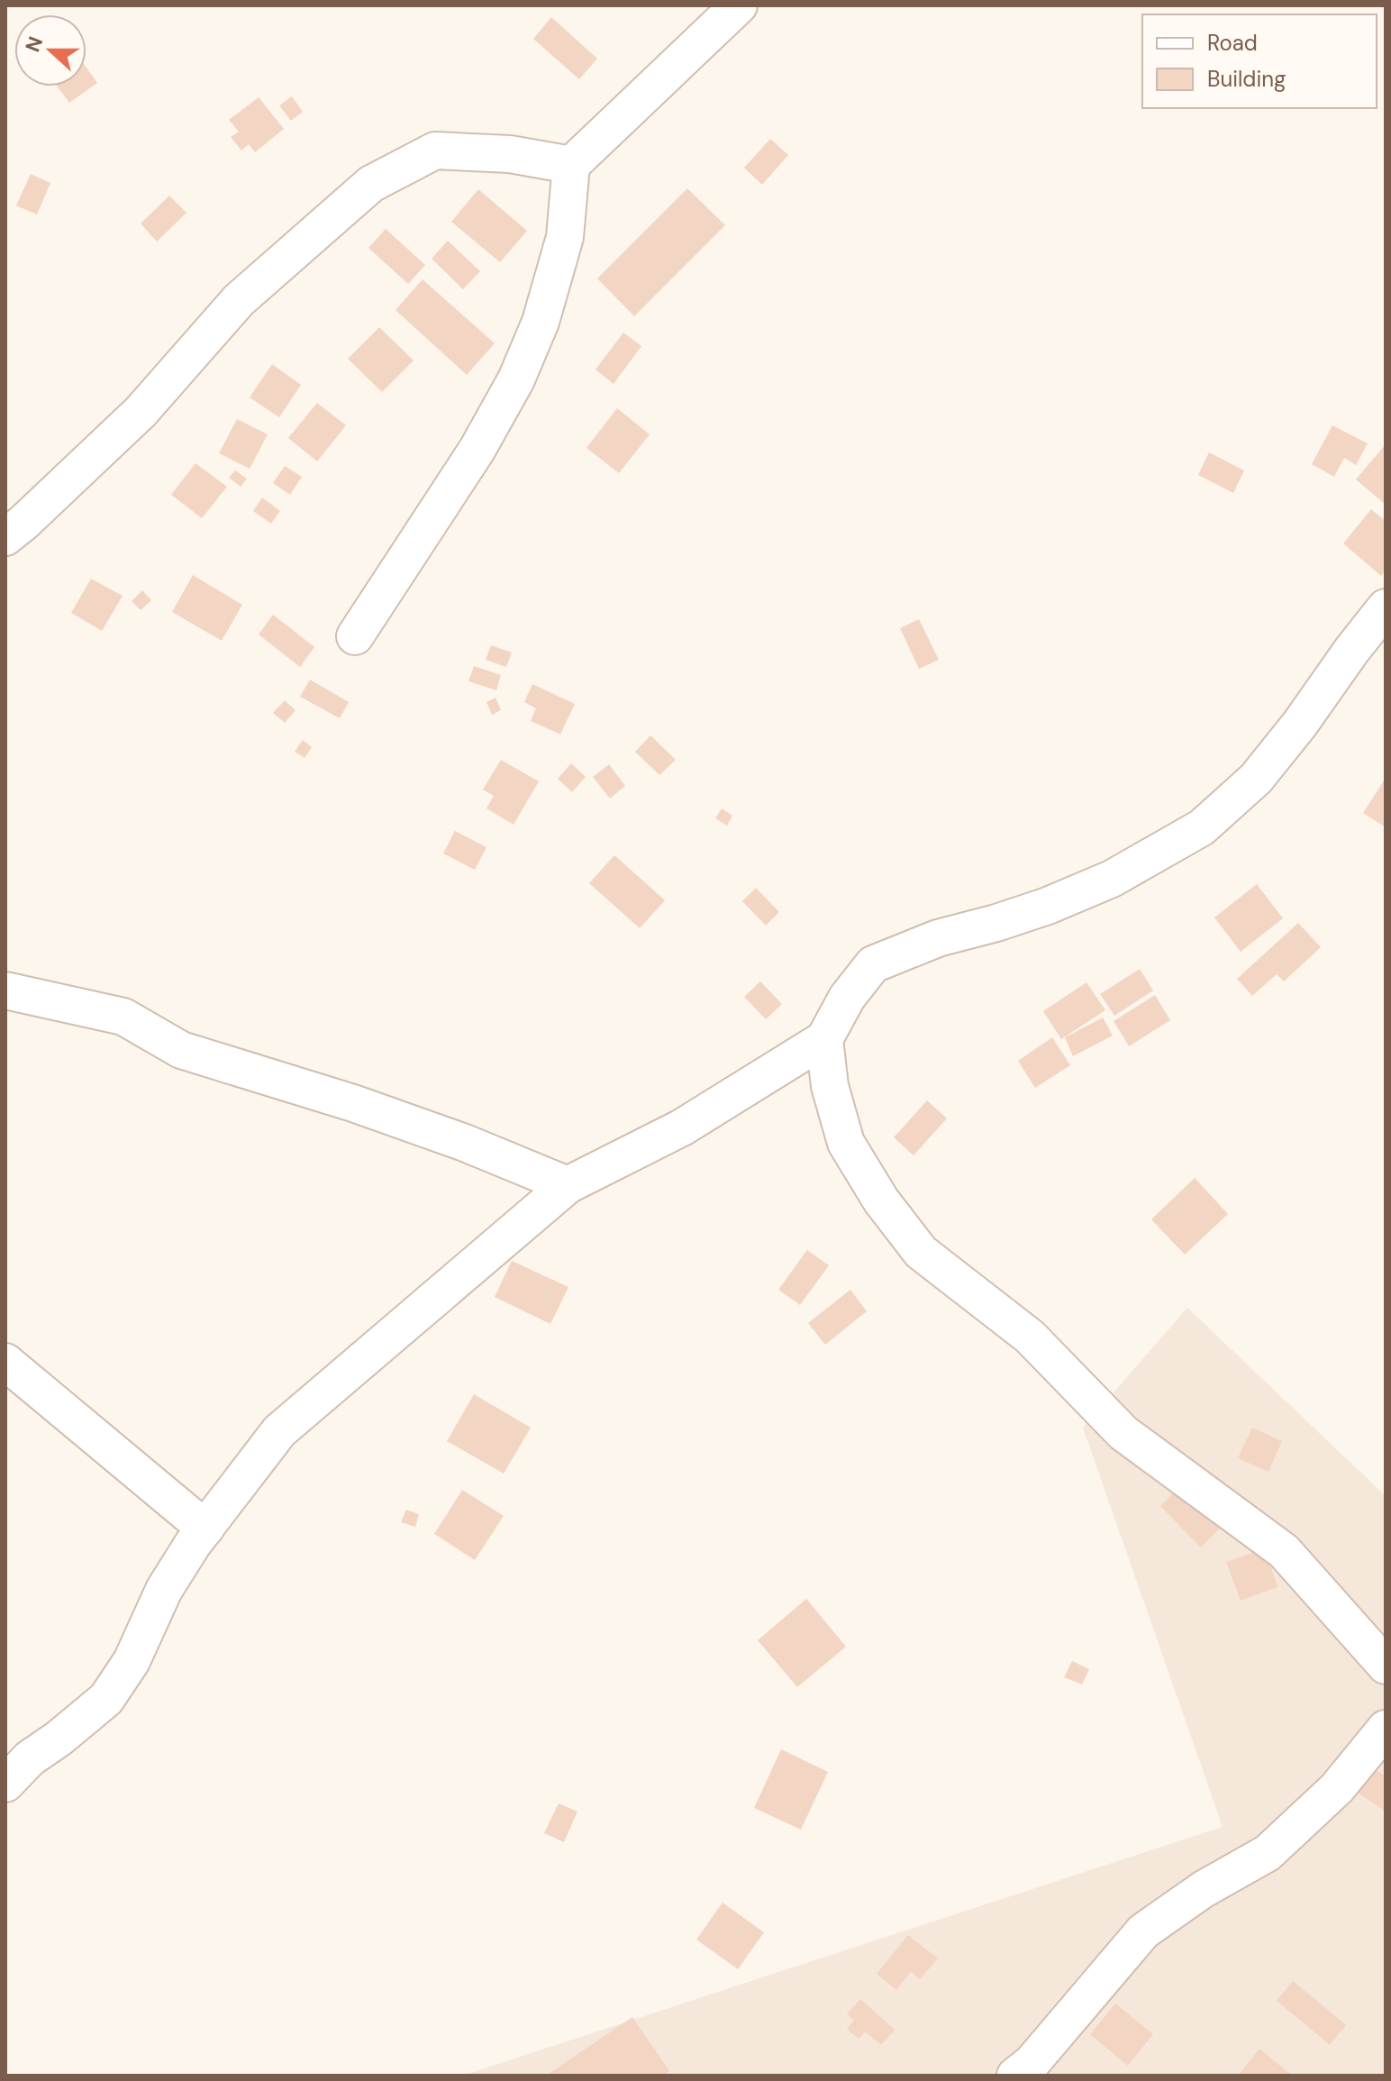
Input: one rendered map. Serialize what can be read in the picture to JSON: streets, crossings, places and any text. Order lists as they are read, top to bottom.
{
  "legend": ["Road", "Building"],
  "north": "left"
}
